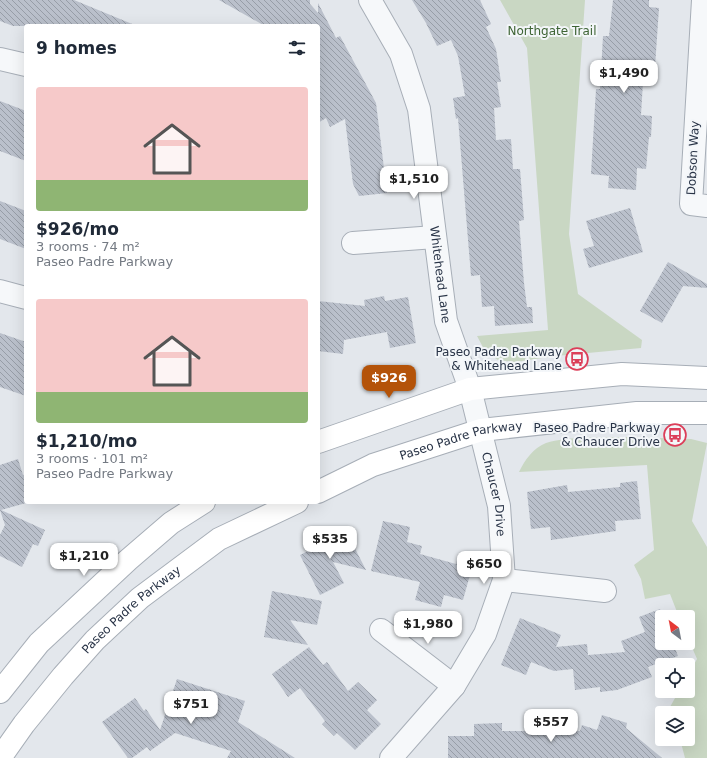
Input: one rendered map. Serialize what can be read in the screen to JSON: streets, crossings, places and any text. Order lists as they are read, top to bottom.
{
  "streets": {
    "main road": ["Paseo Padre Parkway"],
    "street": ["Dobson Way", "Whitehead Lane", "Chaucer Drive"]
  },
  "crossings": [
    ["Whitehead Lane", "Chaucer Drive"],
    ["Paseo Padre Parkway", "Chaucer Drive"]
  ],
  "parks": ["Northgate Trail"],
  "places": {
    "bus stop": ["Paseo Padre Parkway & Whitehead Lane", "Paseo Padre Parkway & Chaucer Drive"]
  },
  "north": "top left",
  "page": {
    "heading": "9 homes",
    "price": [
      "$1,490",
      "$1,510",
      "$926",
      "$535",
      "$1,210",
      "$650",
      "$1,980",
      "$751",
      "$557"
    ],
    "list": [
      {
        "name": "$926/mo",
        "note": "3 rooms · 74 m² · Paseo Padre Parkway"
      },
      {
        "name": "$1,210/mo",
        "note": "3 rooms · 101 m² · Paseo Padre Parkway"
      }
    ]
  }
}
